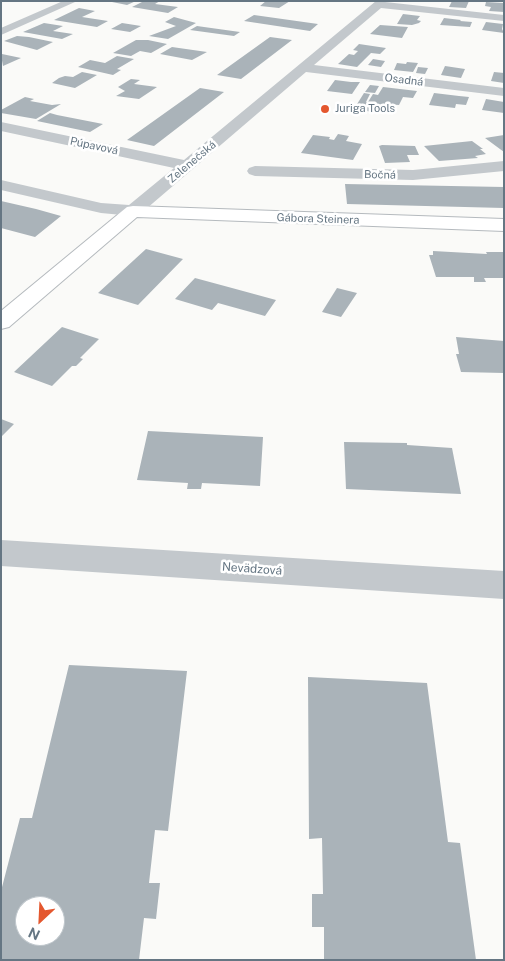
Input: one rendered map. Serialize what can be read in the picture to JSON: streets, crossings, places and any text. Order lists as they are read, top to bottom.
{
  "streets": {
    "main road": ["Zelenečská", "Gábora Steinera"],
    "street": [
      "Osadná",
      "Púpavová",
      "Bočná",
      "Nevädzová"
    ]
  },
  "crossings": [
    ["Osadná", "Zelenečská"],
    ["Púpavová", "Zelenečská"],
    ["Zelenečská", "Gábora Steinera"]
  ],
  "places": ["Juriga Tools"],
  "north": "bottom left"
}
